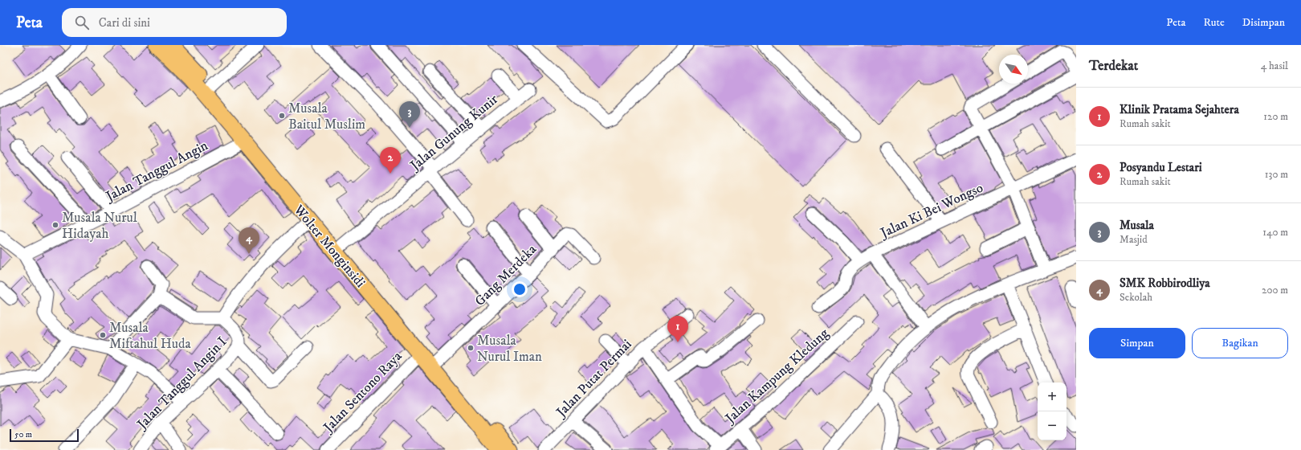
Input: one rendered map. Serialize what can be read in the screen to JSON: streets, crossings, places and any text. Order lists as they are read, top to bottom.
{
  "streets": {
    "main road": ["Wolter Monginsidi"],
    "street": [
      "Jalan Gunung Kunir",
      "Jalan Tanggul Angin",
      "Jalan Ki Bei Wongso",
      "Gang Merdeka",
      "Jalan Kampung Kledung",
      "Jalan Putat Permai",
      "Jalan Tanggul Angin I",
      "Jalan Sentono Raya"
    ]
  },
  "crossings": [
    ["Jalan Gunung Kunir", "Wolter Monginsidi"],
    ["Jalan Tanggul Angin", "Wolter Monginsidi"],
    ["Wolter Monginsidi", "Gang Merdeka"],
    ["Wolter Monginsidi", "Jalan Tanggul Angin I"],
    ["Wolter Monginsidi", "Jalan Sentono Raya"],
    ["Jalan Kampung Kledung", "Jalan Putat Permai"]
  ],
  "places": [
    "Musala Baitul Muslim",
    "Musala Nurul Hidayah",
    "Musala Miftahul Huda",
    "Musala Nurul Iman"
  ],
  "scale_bar": "50 m",
  "north": "bottom right",
  "page": {
    "header": "Peta",
    "search": "Cari di sini",
    "nav": ["Peta", "Rute", "Disimpan"],
    "heading": ["Terdekat", "4 hasil"],
    "list": [
      {
        "mark": "1",
        "name": "Klinik Pratama Sejahtera",
        "note": "Rumah sakit",
        "value": "120 m"
      },
      {
        "mark": "2",
        "name": "Posyandu Lestari",
        "note": "Rumah sakit",
        "value": "130 m"
      },
      {
        "mark": "3",
        "name": "Musala",
        "note": "Masjid",
        "value": "140 m"
      },
      {
        "mark": "4",
        "name": "SMK Robbirodliya",
        "note": "Sekolah",
        "value": "200 m"
      }
    ],
    "pins": [
      "3",
      "2",
      "4",
      "1"
    ],
    "buttons": ["Simpan", "Bagikan"],
    "map_buttons": ["+", "−"],
    "scale": "50 m"
  }
}
